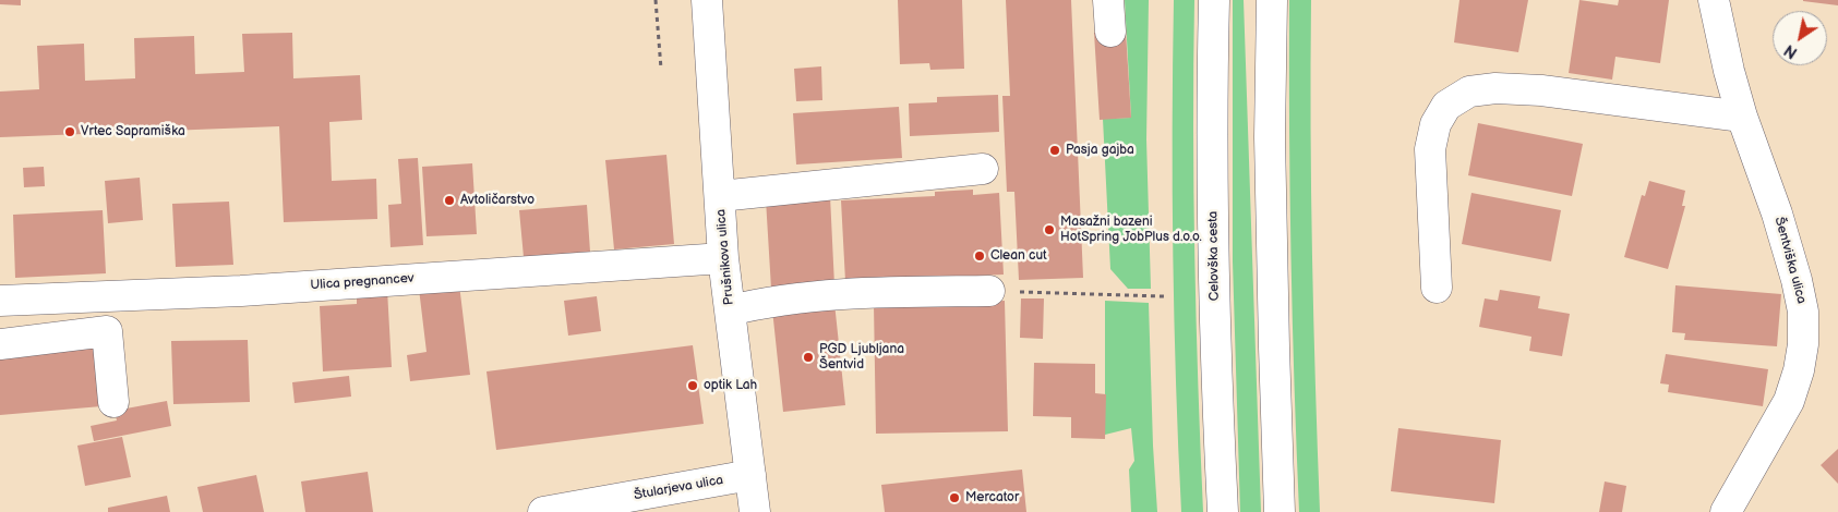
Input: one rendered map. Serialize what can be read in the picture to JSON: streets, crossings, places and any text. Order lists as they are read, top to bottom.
{
  "streets": {
    "street": [
      "Celovška cesta",
      "Prušnikova ulica",
      "Šentviška ulica",
      "Ulica pregnancev",
      "Štularjeva ulica"
    ]
  },
  "crossings": [
    ["Prušnikova ulica", "Ulica pregnancev"],
    ["Prušnikova ulica", "Štularjeva ulica"]
  ],
  "places": [
    "Vrtec Sapramiška",
    "Pasja gajba",
    "Avtoličarstvo",
    "Masažni bazeni HotSpring JobPlus d.o.o.",
    "Clean cut",
    "PGD Ljubljana Šentvid",
    "optik Lah",
    "Mercator"
  ],
  "north": "bottom left"
}
